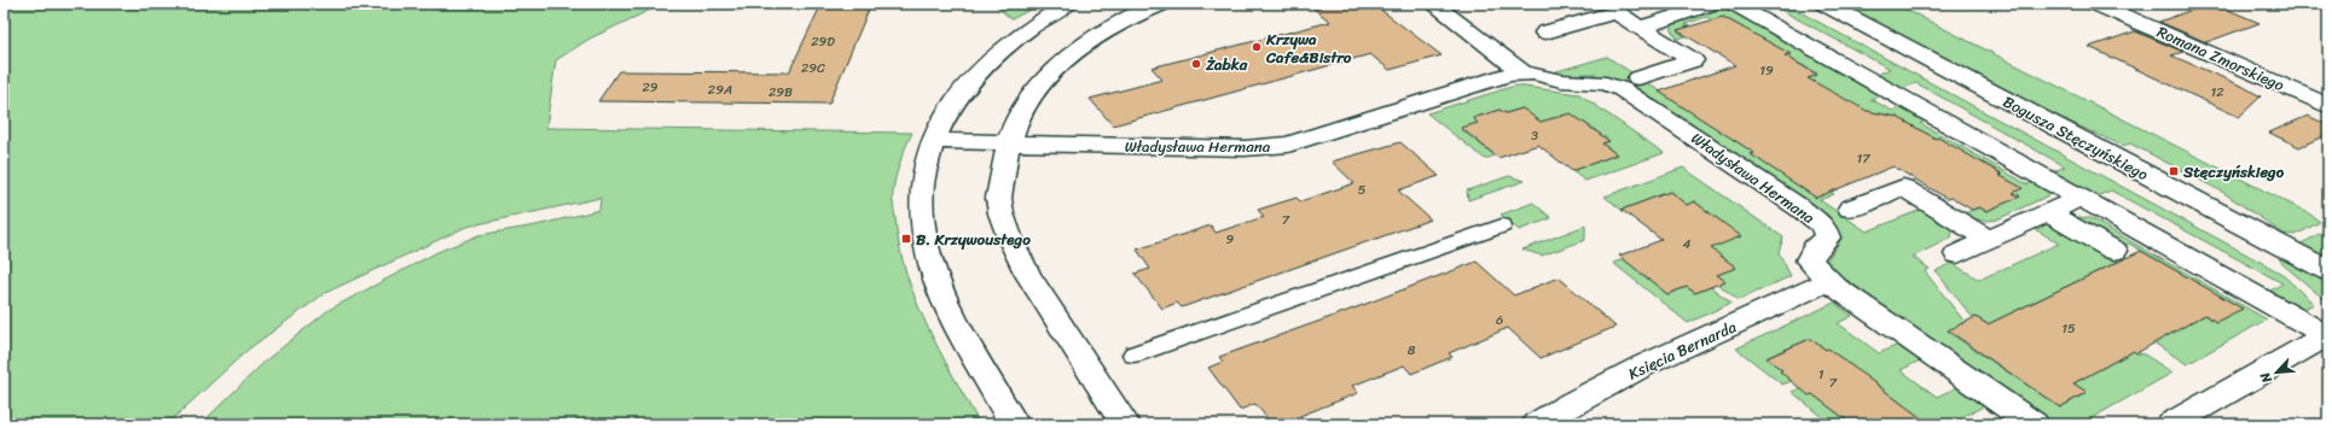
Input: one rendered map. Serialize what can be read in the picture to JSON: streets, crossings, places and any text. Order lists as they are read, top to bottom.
{
  "streets": {
    "street": [
      "Romana Zmorskiego",
      "Bogusza Stęczyńskiego",
      "Władysława Hermana",
      "Księcia Bernarda"
    ]
  },
  "crossings": [
    ["Władysława Hermana", "Księcia Bernarda"]
  ],
  "places": {
    "other": ["Krzywa Cafe&Bistro", "Żabka"],
    "transit": ["Stęczyńskiego", "B. Krzywoustego"]
  },
  "house_numbers": [
    "29D",
    "29C",
    "19",
    "29",
    "29A",
    "29B",
    "12",
    "3",
    "17",
    "5",
    "7",
    "9",
    "4",
    "6",
    "15",
    "8",
    "1",
    "7"
  ],
  "north": "bottom left"
}
